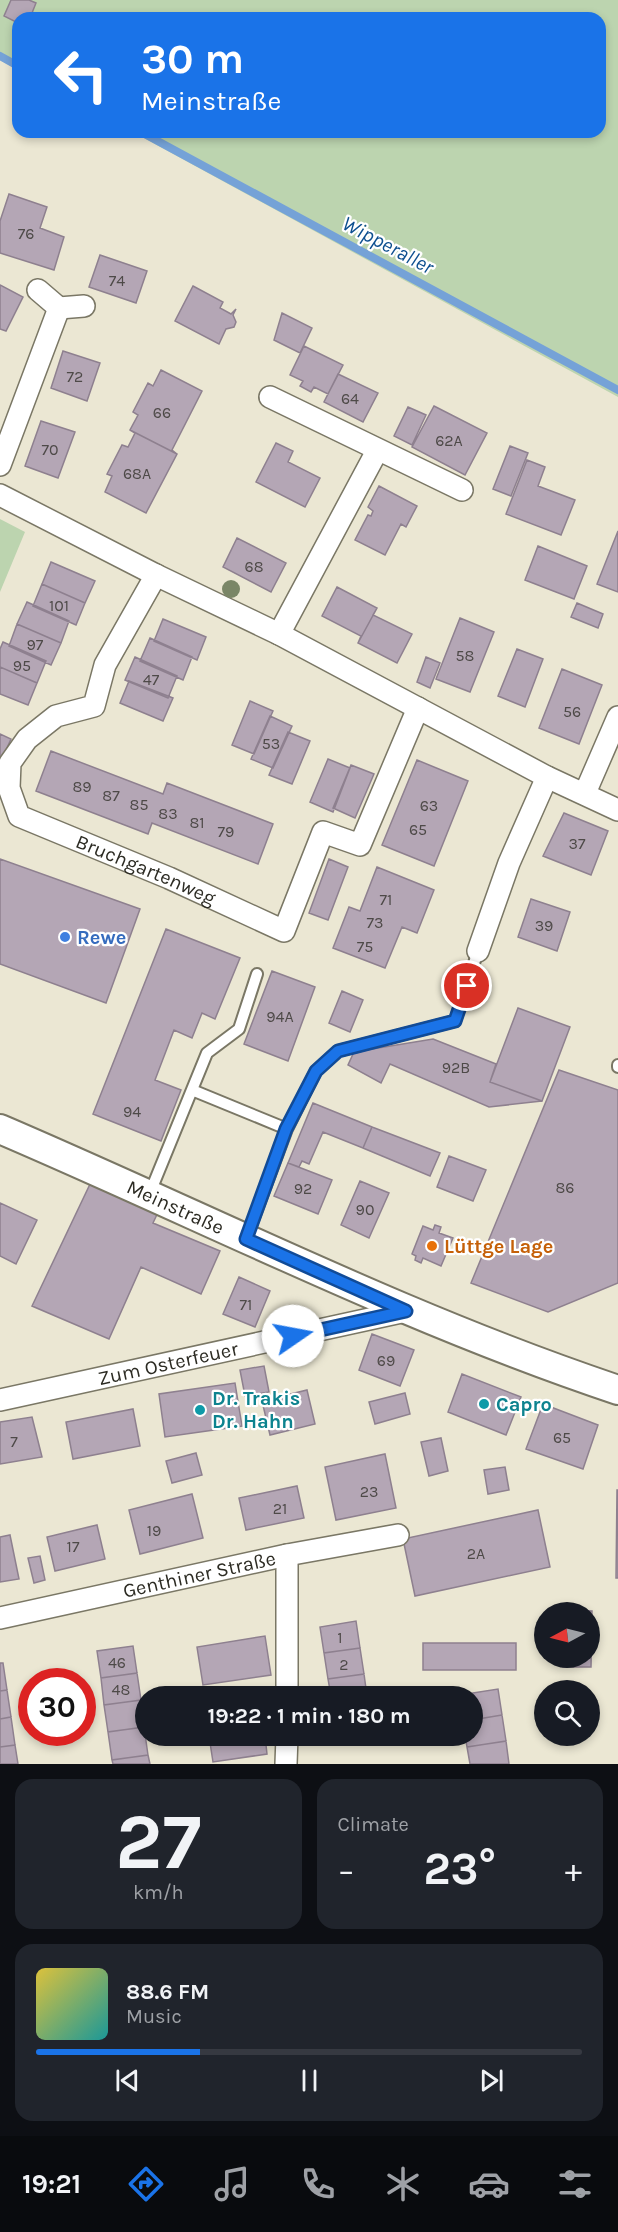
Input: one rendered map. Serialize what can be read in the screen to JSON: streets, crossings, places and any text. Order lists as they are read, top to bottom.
{
  "streets": {
    "street": [
      "Bruchgartenweg",
      "Meinstraße",
      "Zum Osterfeuer",
      "Genthiner Straße"
    ]
  },
  "crossings": [
    ["Meinstraße", "Zum Osterfeuer"]
  ],
  "water": ["Wipperaller"],
  "places": [
    "Rewe",
    "Lüttge Lage",
    "Capro",
    "Dr. Trakis Dr. Hahn"
  ],
  "house_numbers": [
    "76",
    "74",
    "72",
    "64",
    "66",
    "62A",
    "70",
    "68A",
    "68",
    "101",
    "97",
    "58",
    "95",
    "47",
    "56",
    "53",
    "89",
    "87",
    "85",
    "63",
    "83",
    "81",
    "65",
    "79",
    "37",
    "71",
    "73",
    "39",
    "75",
    "94A",
    "92B",
    "94",
    "86",
    "92",
    "90",
    "71",
    "69",
    "65",
    "7",
    "23",
    "21",
    "19",
    "17",
    "2A",
    "1",
    "46",
    "2",
    "48"
  ],
  "north": "left",
  "page": {
    "turn": ["30 m", "Meinstraße"],
    "limit": "30",
    "trip": "19:22 · 1 min · 180 m",
    "tile": [
      ["27", "km/h"],
      "Climate"
    ],
    "heat": ["−", "23°", "+"],
    "song": ["88.6 FM", "Music"],
    "tabs": "19:21"
  }
}
